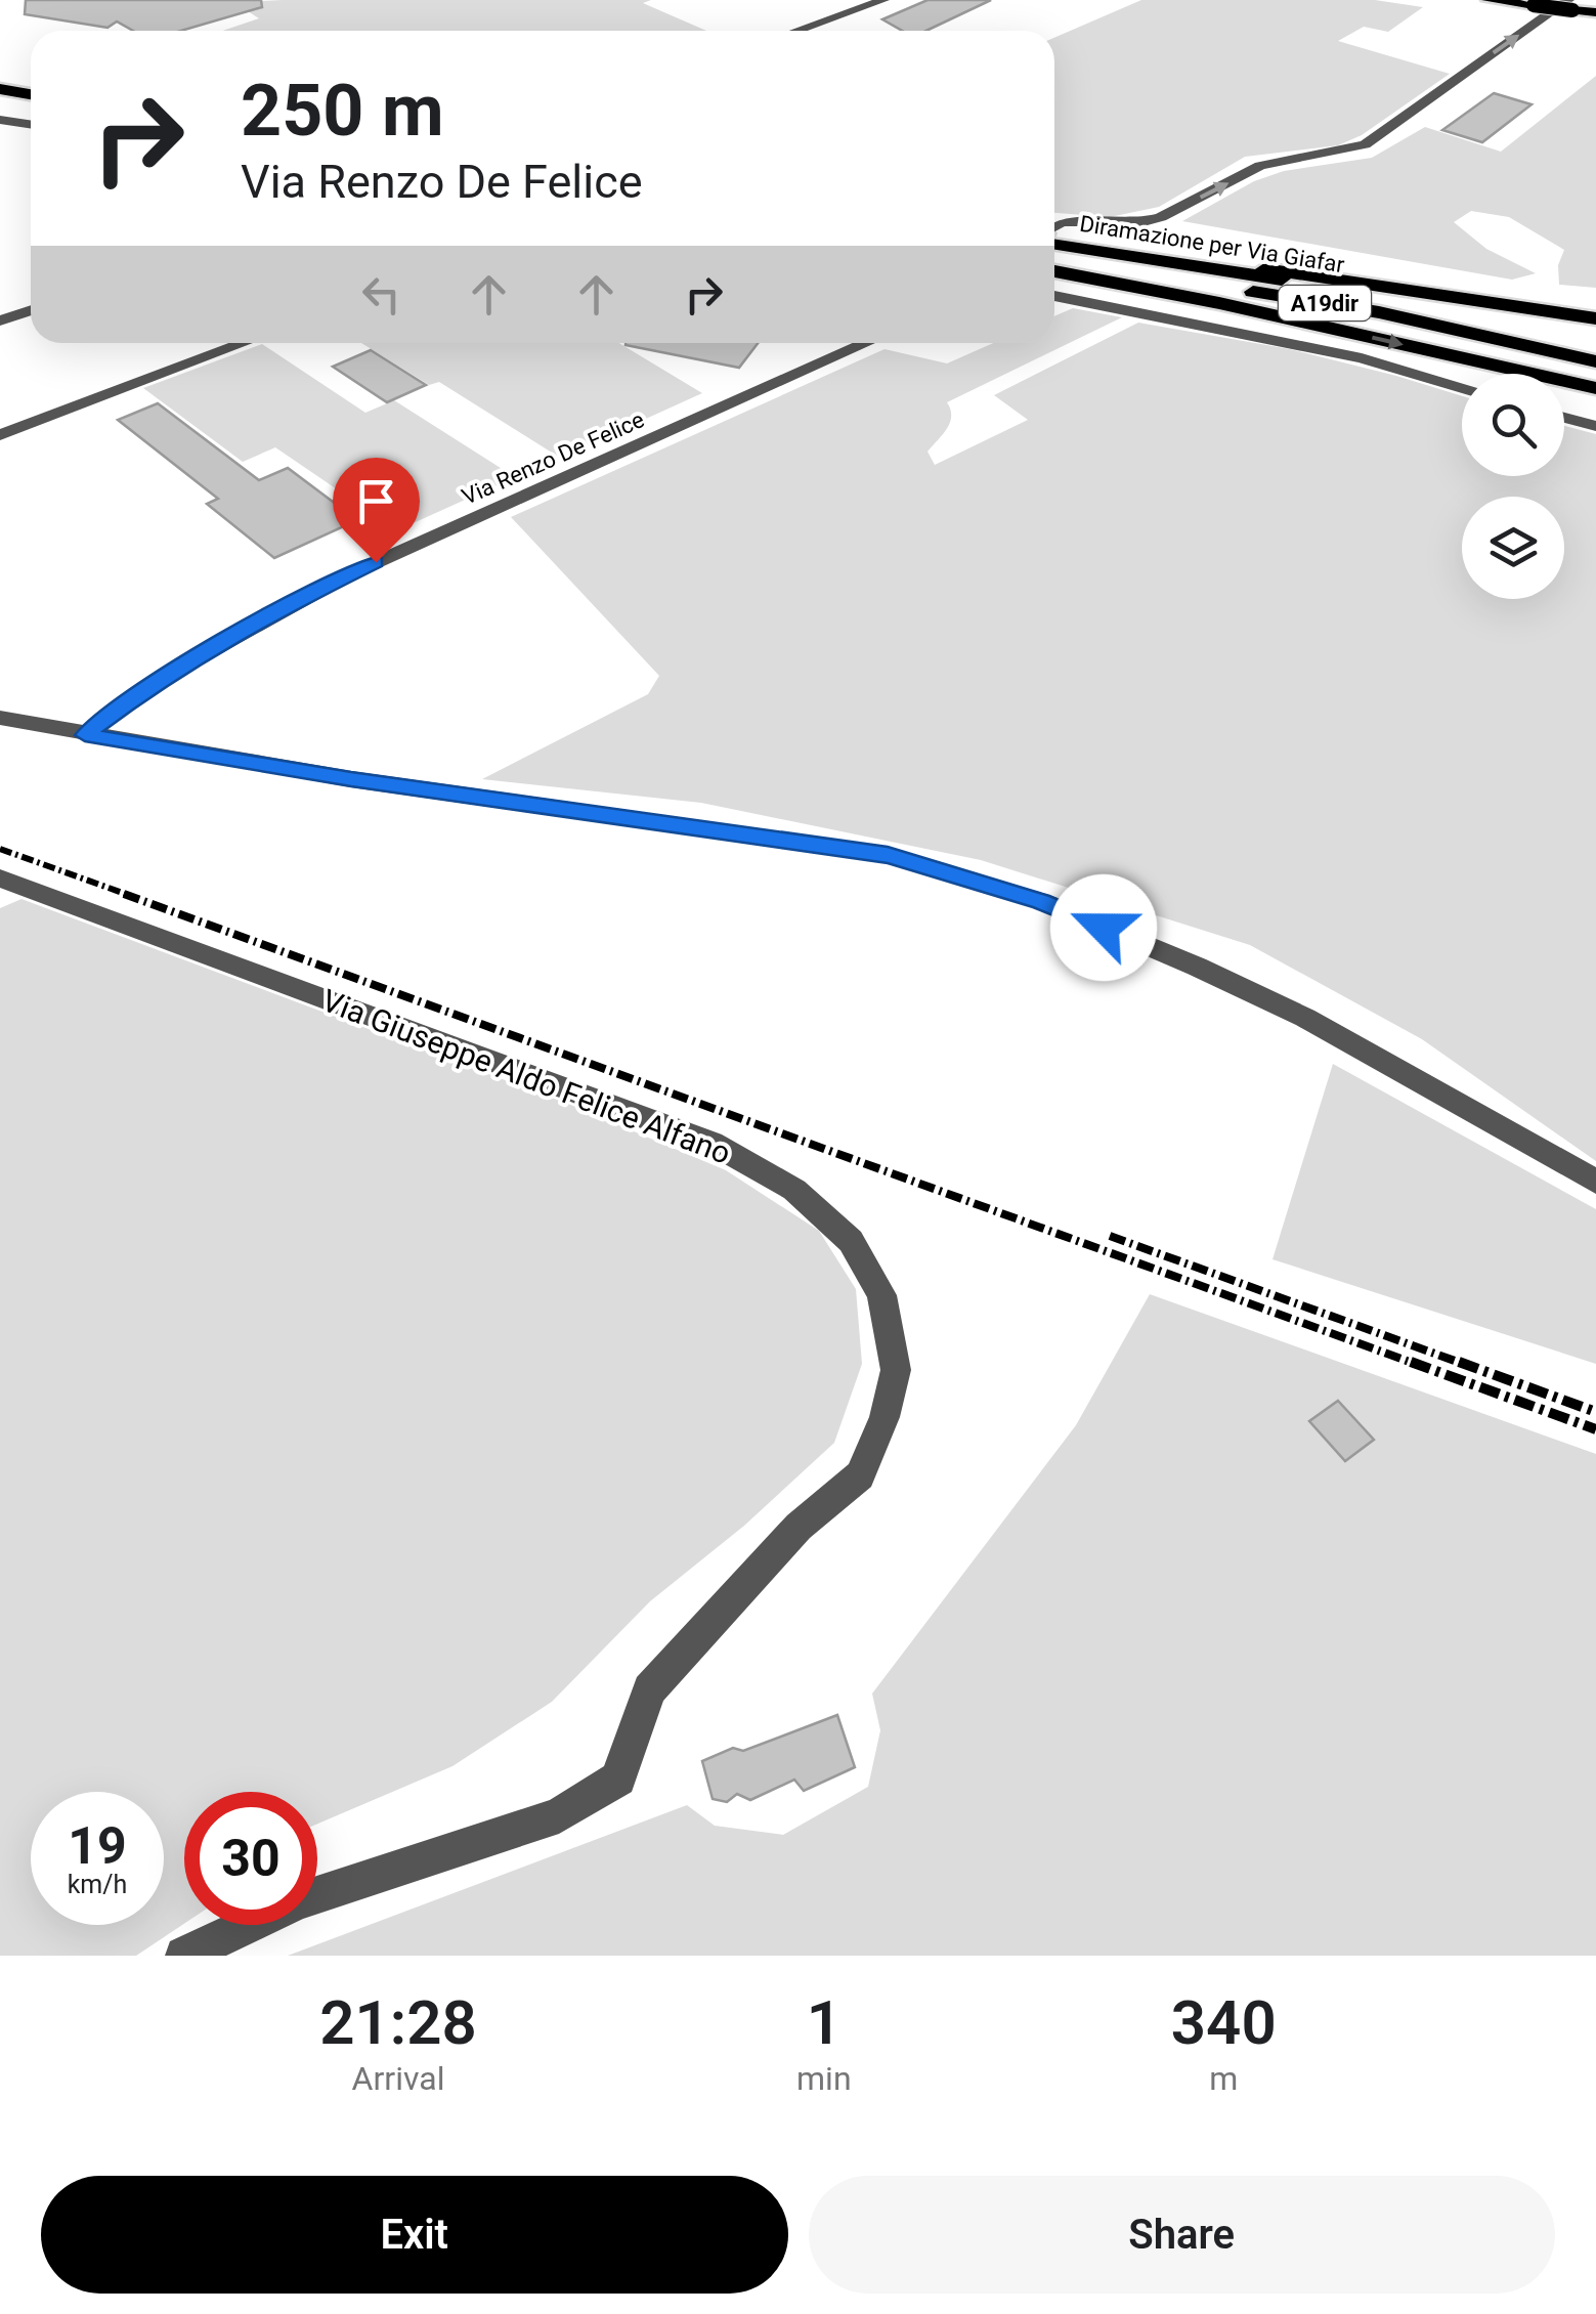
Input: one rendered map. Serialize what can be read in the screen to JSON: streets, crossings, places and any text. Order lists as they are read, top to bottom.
{
  "streets": {
    "highway": ["Diramazione per Via Giafar", "A19dir"],
    "street": ["Via Renzo De Felice", "Via Giuseppe Aldo Felice Alfano"]
  },
  "page": {
    "turn": ["250 m", "Via Renzo De Felice"],
    "speed": "19 km/h",
    "limit": "30",
    "eta": [
      "21:28",
      "Arrival",
      "1",
      "min",
      "340",
      "m"
    ],
    "buttons": ["Exit", "Share"]
  }
}
